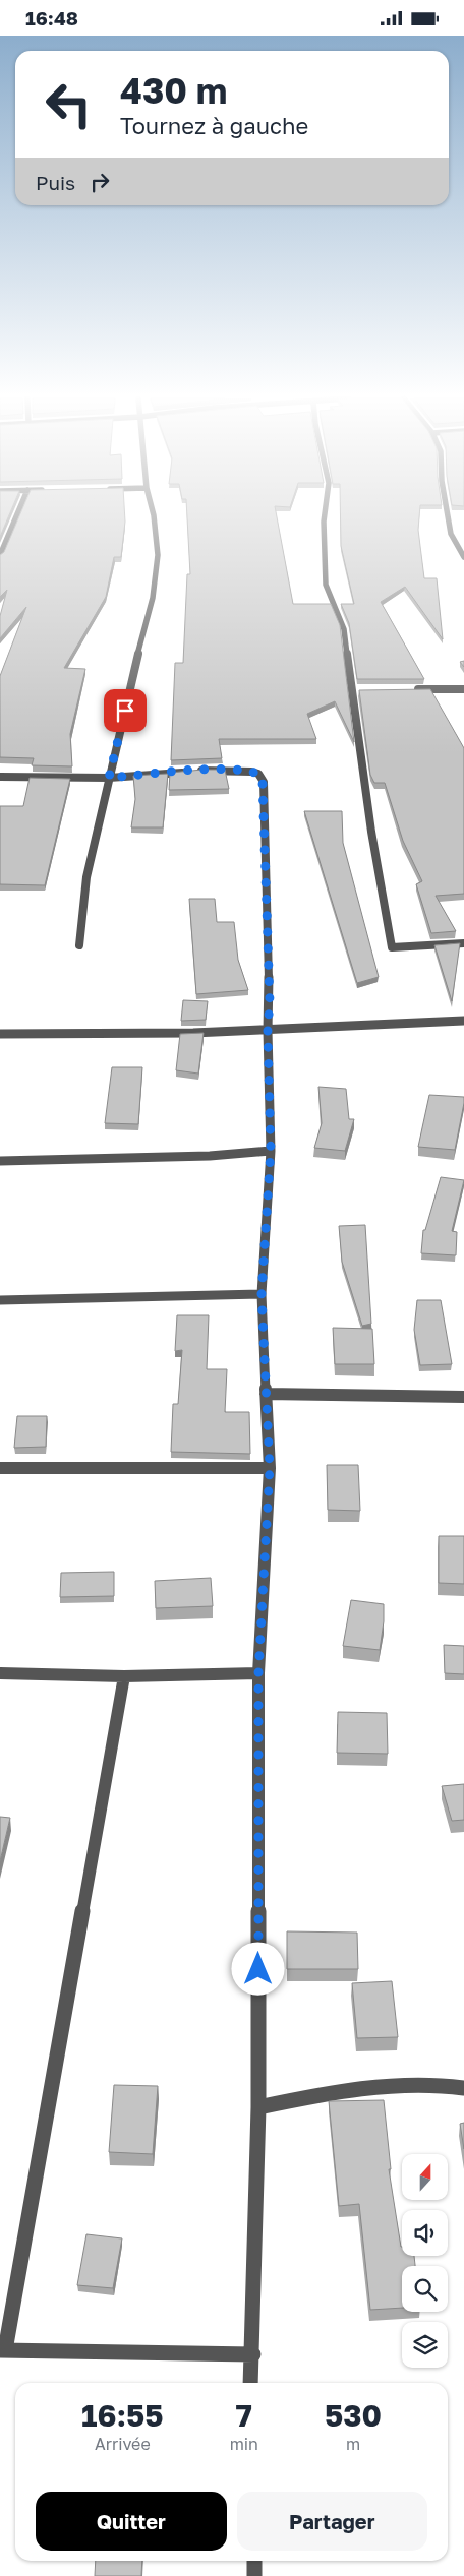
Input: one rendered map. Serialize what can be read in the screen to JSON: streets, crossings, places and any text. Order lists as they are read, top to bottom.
{
  "north": "top",
  "page": {
    "status": "16:48",
    "turn": ["430 m", "Tournez à gauche"],
    "then": "Puis",
    "eta": [
      "16:55",
      "Arrivée",
      "7",
      "min",
      "530",
      "m"
    ],
    "buttons": ["Quitter", "Partager"]
  }
}
